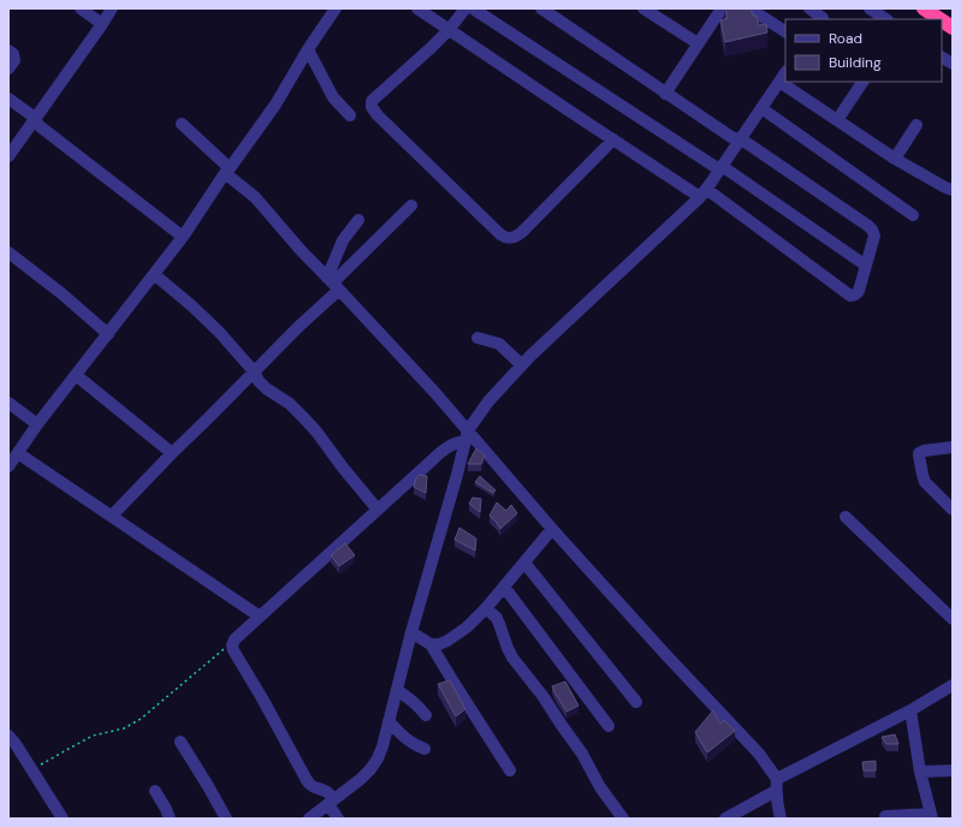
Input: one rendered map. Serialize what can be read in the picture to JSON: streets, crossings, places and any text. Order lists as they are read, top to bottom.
{
  "legend": ["Road", "Building"]
}
